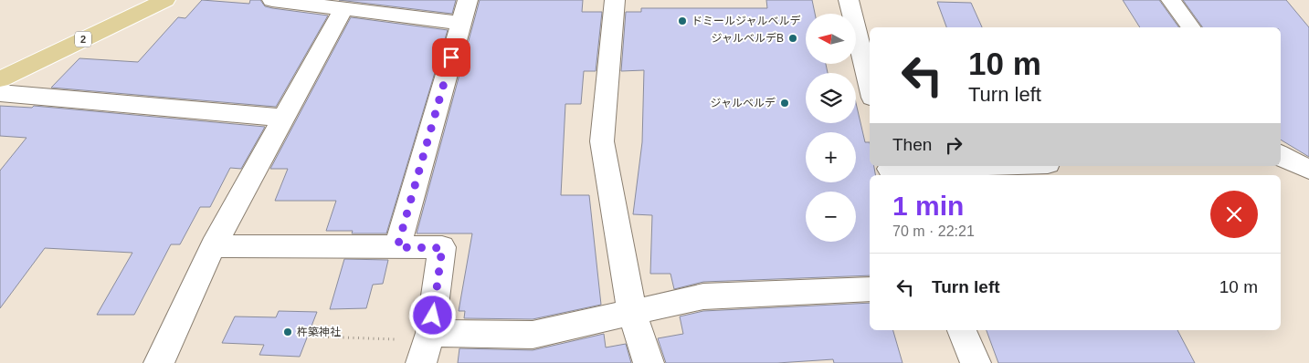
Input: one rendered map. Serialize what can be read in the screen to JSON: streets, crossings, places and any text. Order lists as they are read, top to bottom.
{
  "streets": {
    "main road": ["2"]
  },
  "places": [
    "ドミールジャルベルデ",
    "ジャルベルデB",
    "ジャルベルデ",
    "杵築神社"
  ],
  "north": "left",
  "page": {
    "map_buttons": ["+", "−"],
    "turn": ["10 m", "Turn left"],
    "then": "Then",
    "heading": ["1 min", "70 m · 22:21"],
    "list": [
      {
        "name": "Turn left",
        "value": "10 m"
      }
    ]
  }
}
